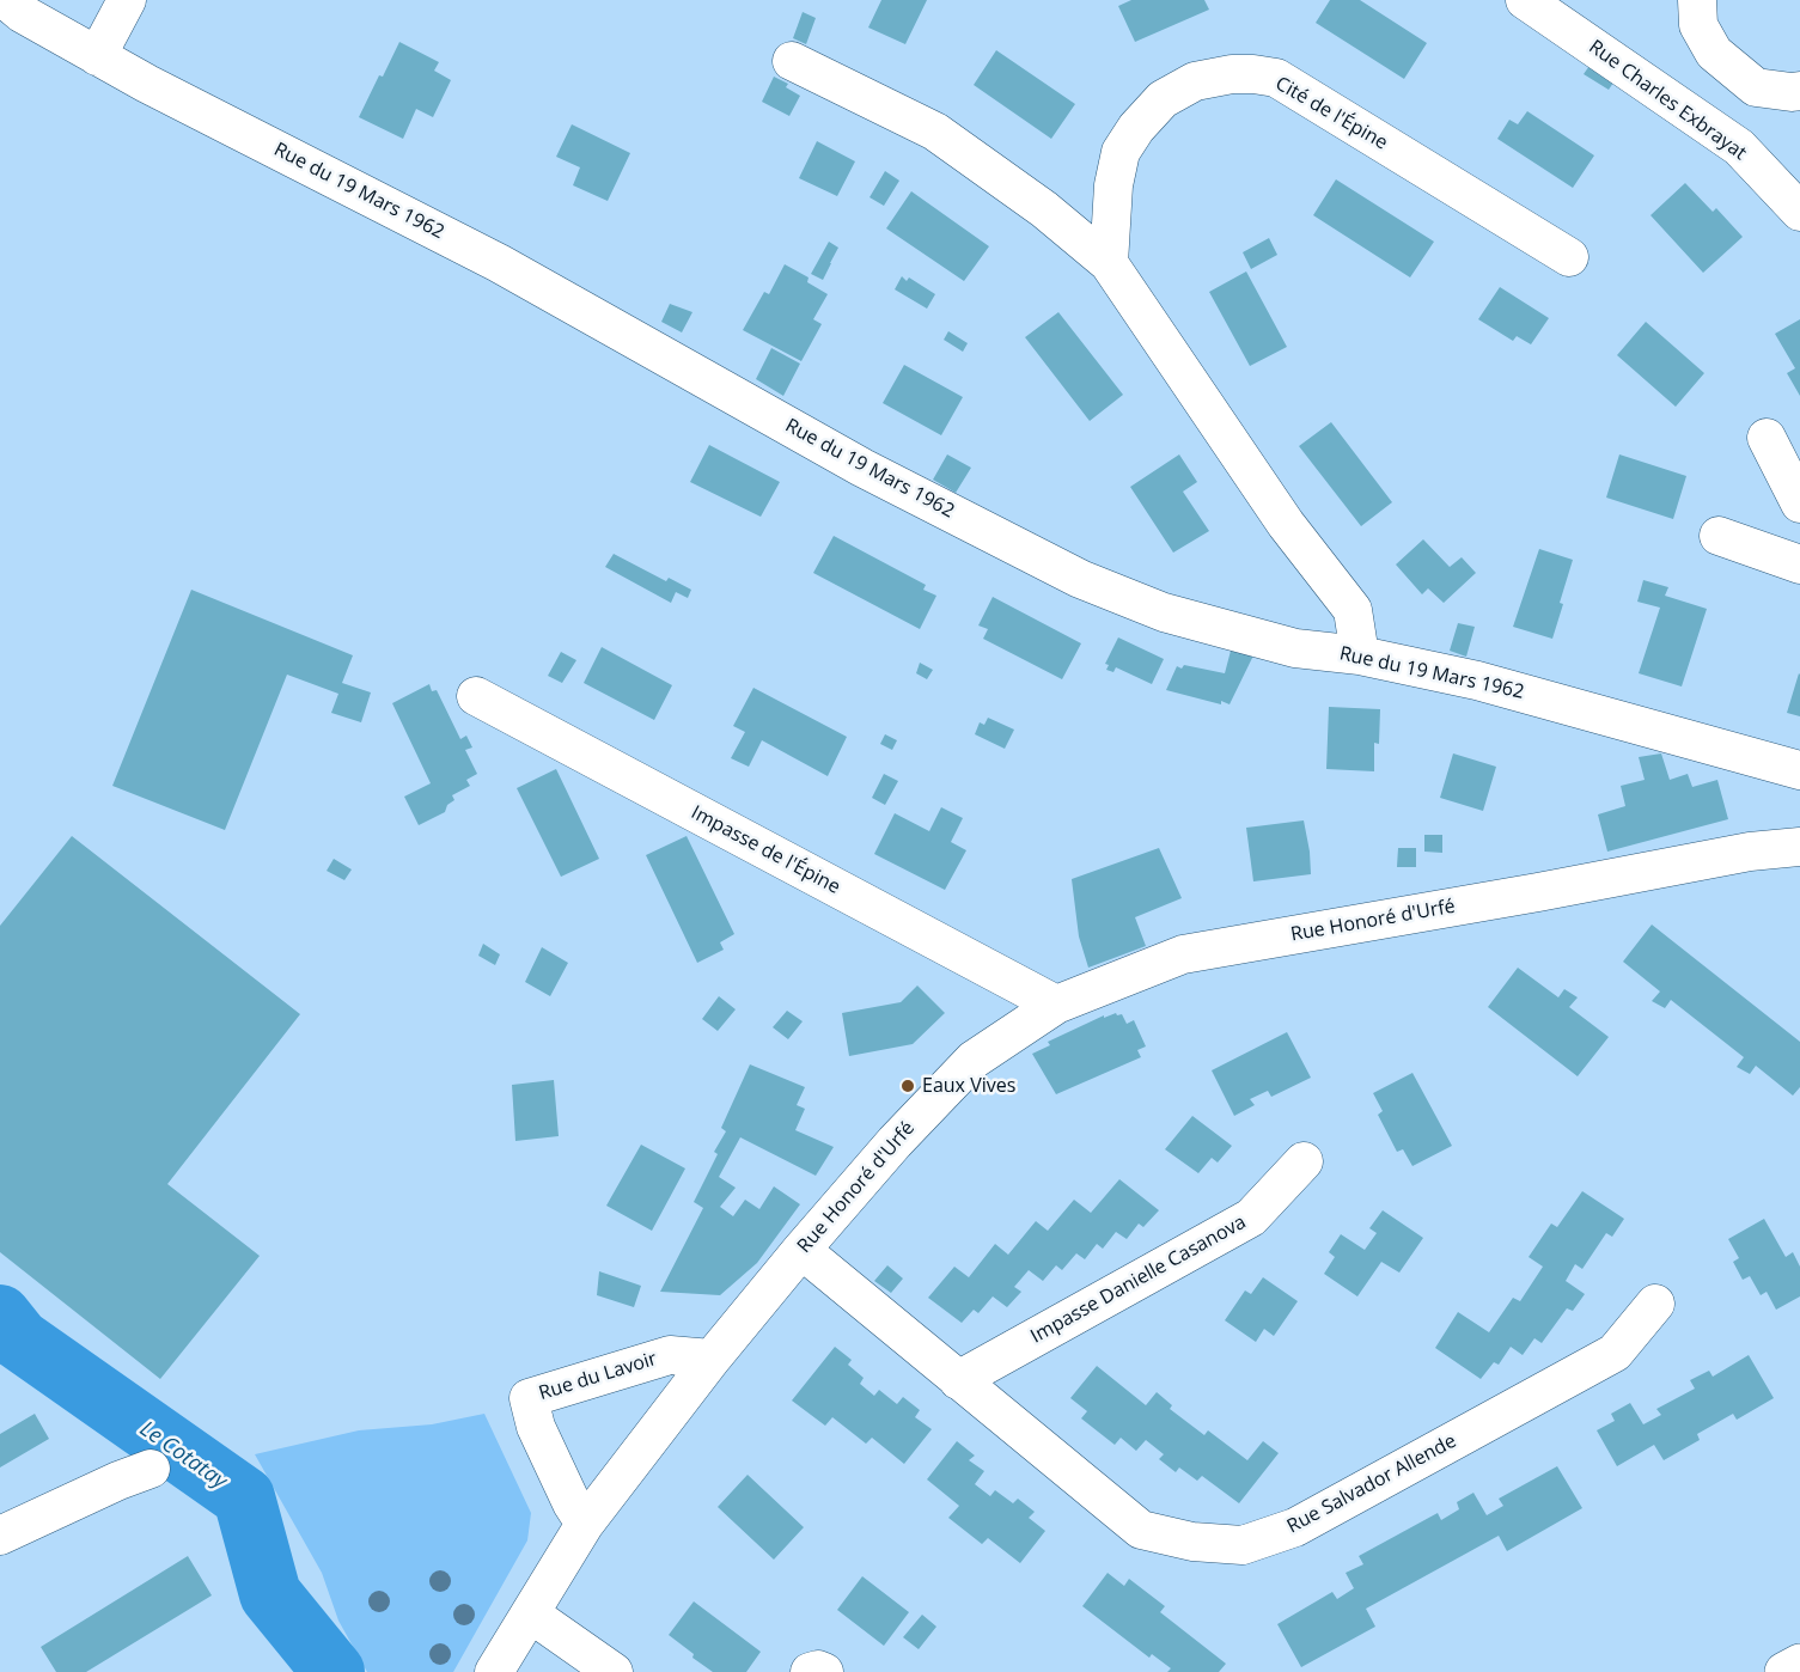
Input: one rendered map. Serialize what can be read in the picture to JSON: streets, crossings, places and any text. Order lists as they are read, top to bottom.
{
  "streets": {
    "street": [
      "Rue Charles Exbrayat",
      "Cité de l'Épine",
      "Rue du 19 Mars 1962",
      "Impasse de l'Épine",
      "Rue Honoré d'Urfé",
      "Impasse Danielle Casanova",
      "Rue du Lavoir",
      "Rue Salvador Allende"
    ]
  },
  "crossings": [
    ["Impasse de l'Épine", "Rue Honoré d'Urfé"],
    ["Rue Honoré d'Urfé", "Rue du Lavoir"],
    ["Rue Honoré d'Urfé", "Rue Salvador Allende"],
    ["Impasse Danielle Casanova", "Rue Salvador Allende"]
  ],
  "water": ["Le Cotatay"],
  "places": ["Eaux Vives"]
}
